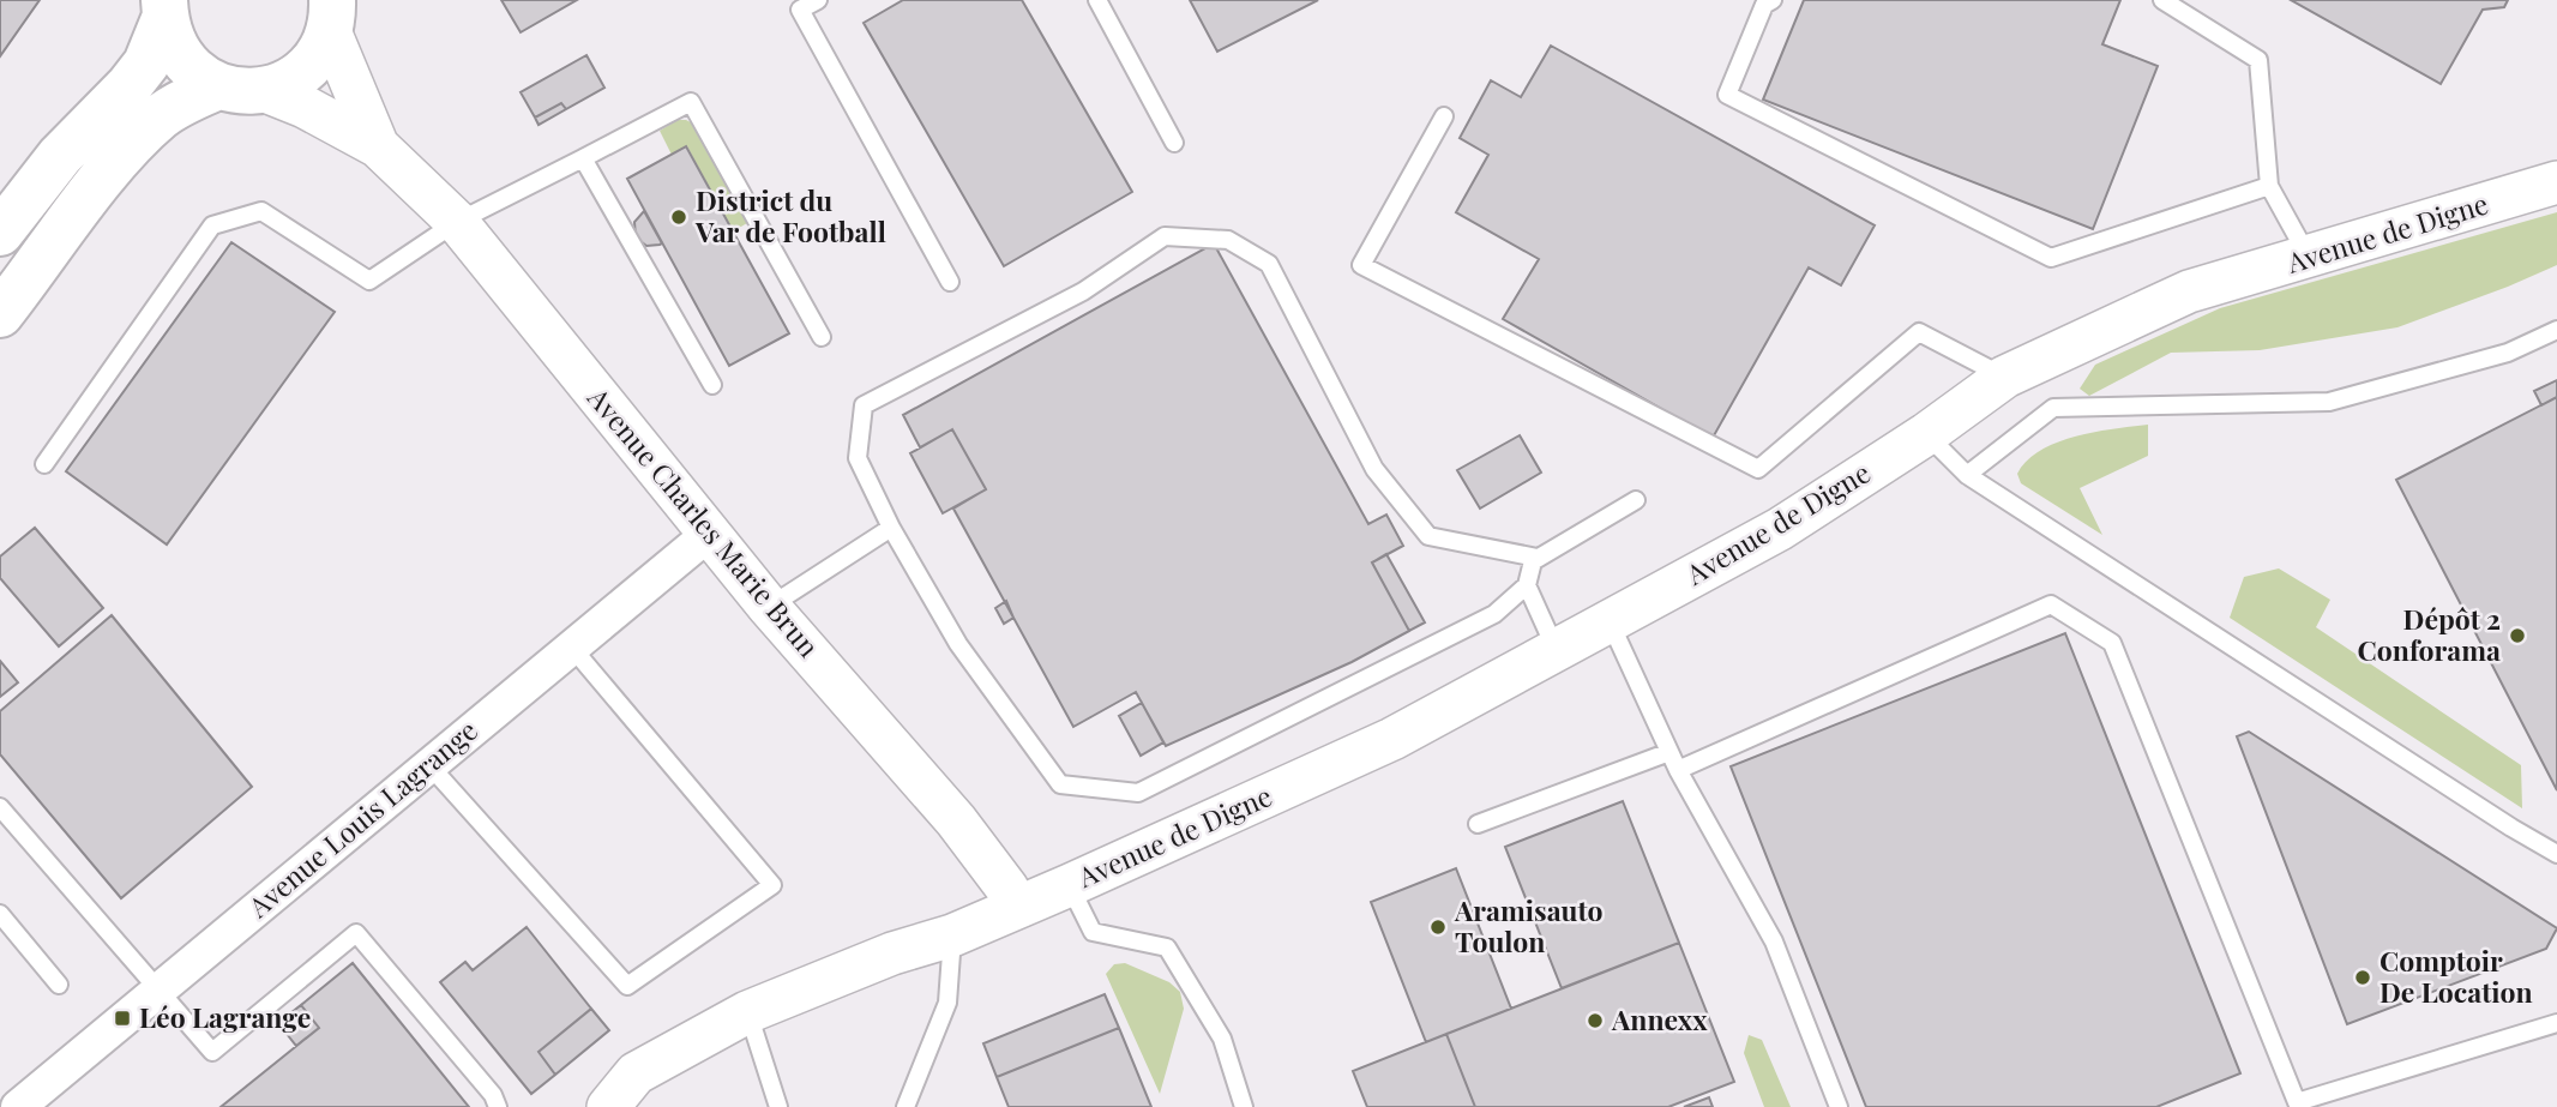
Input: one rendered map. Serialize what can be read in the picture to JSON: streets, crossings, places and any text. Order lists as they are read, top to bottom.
{
  "streets": {
    "street": ["Avenue de Digne", "Avenue Charles Marie Brun", "Avenue Louis Lagrange"]
  },
  "crossings": [
    ["Avenue de Digne", "Avenue Charles Marie Brun"],
    ["Avenue Charles Marie Brun", "Avenue Louis Lagrange"]
  ],
  "places": {
    "other": [
      "District du Var de Football",
      "Dépôt 2 Conforama",
      "Aramisauto Toulon",
      "Comptoir De Location",
      "Annexx"
    ],
    "transit": ["Léo Lagrange"]
  }
}
